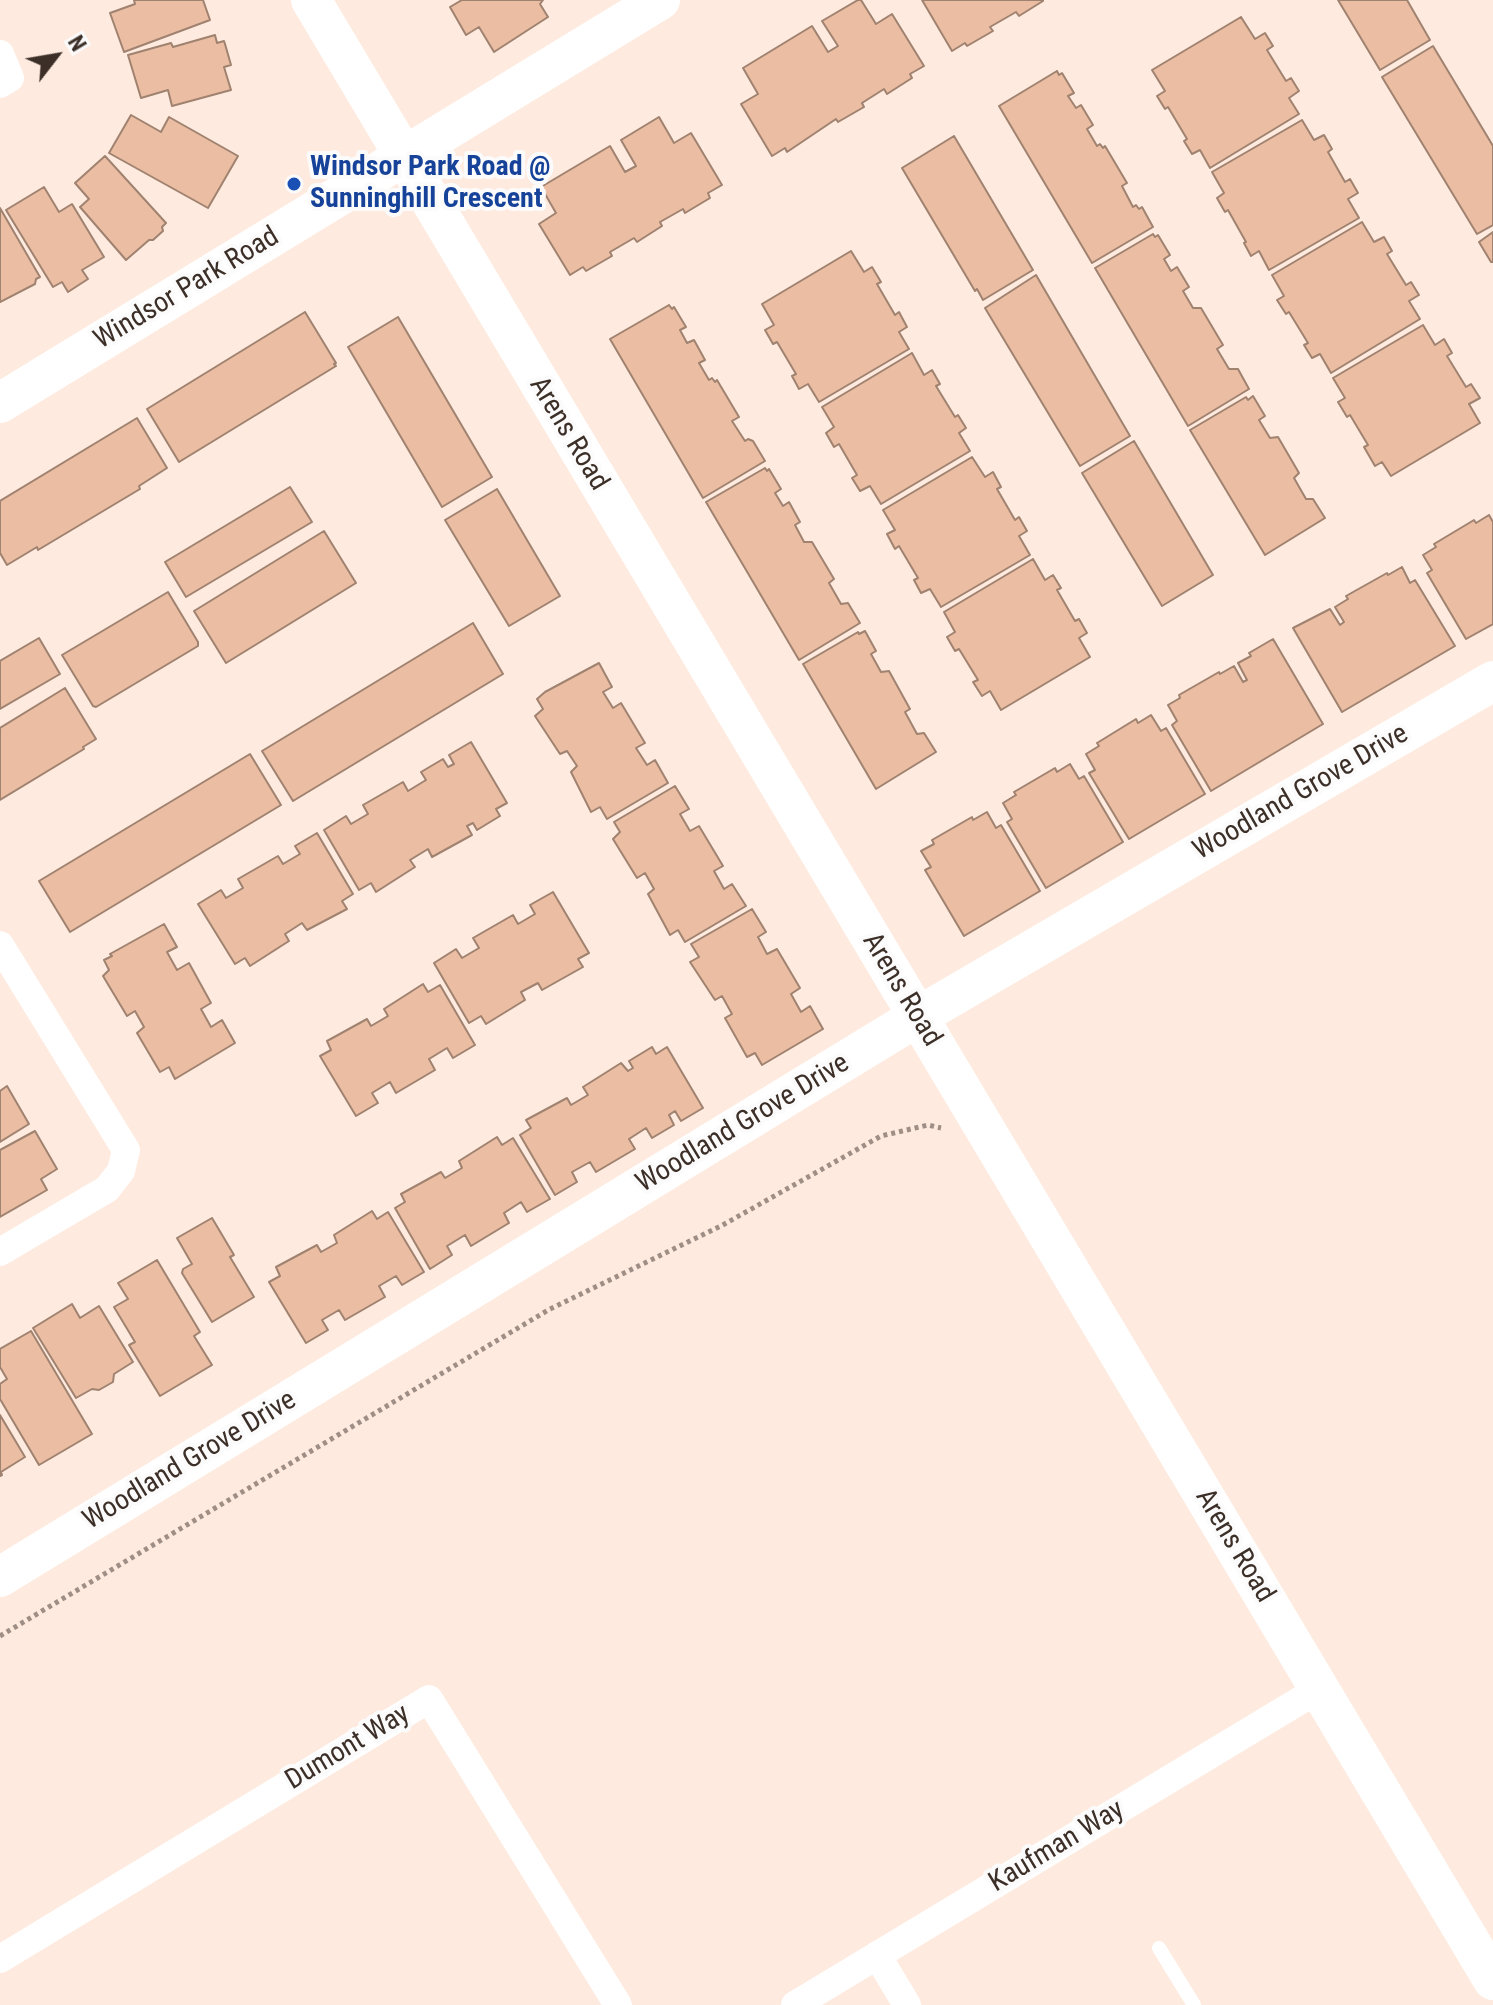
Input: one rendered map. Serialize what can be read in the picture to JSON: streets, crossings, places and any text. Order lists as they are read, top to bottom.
{
  "streets": {
    "street": [
      "Windsor Park Road",
      "Arens Road",
      "Woodland Grove Drive",
      "Dumont Way",
      "Kaufman Way"
    ]
  },
  "crossings": [
    ["Windsor Park Road", "Arens Road"],
    ["Arens Road", "Woodland Grove Drive"],
    ["Arens Road", "Kaufman Way"]
  ],
  "places": ["Windsor Park Road @ Sunninghill Crescent"],
  "north": "top right"
}
